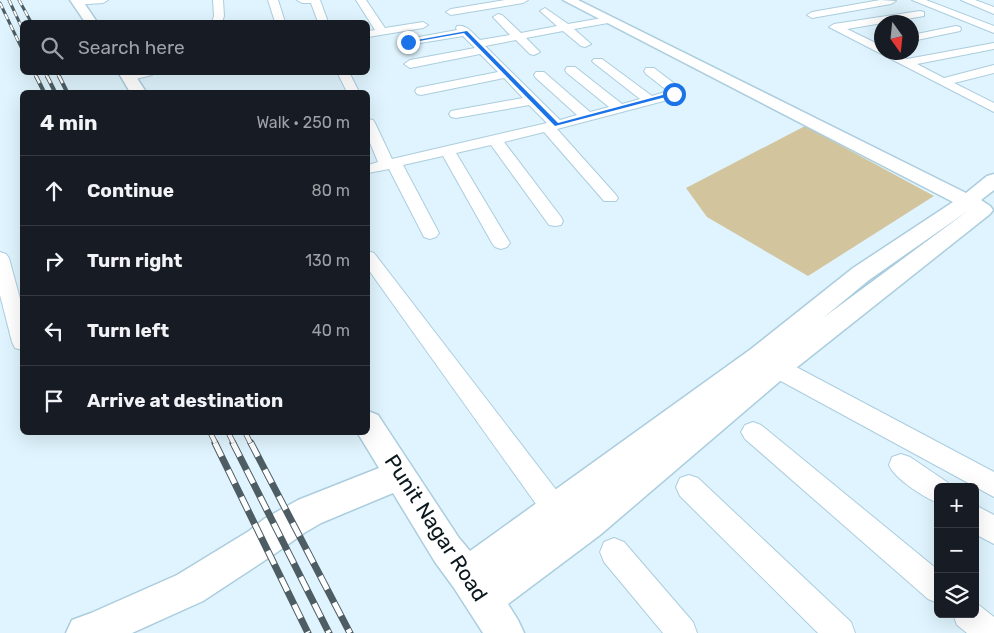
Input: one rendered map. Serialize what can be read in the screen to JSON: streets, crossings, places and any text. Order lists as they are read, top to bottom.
{
  "streets": {
    "street": ["Punit Nagar Road"]
  },
  "north": "bottom",
  "page": {
    "search": "Search here",
    "heading": ["4 min", "Walk · 250 m"],
    "list": [
      ["Continue", "80 m"],
      ["Turn right", "130 m"],
      ["Turn left", "40 m"],
      "Arrive at destination"
    ],
    "map_buttons": ["+", "−"]
  }
}
